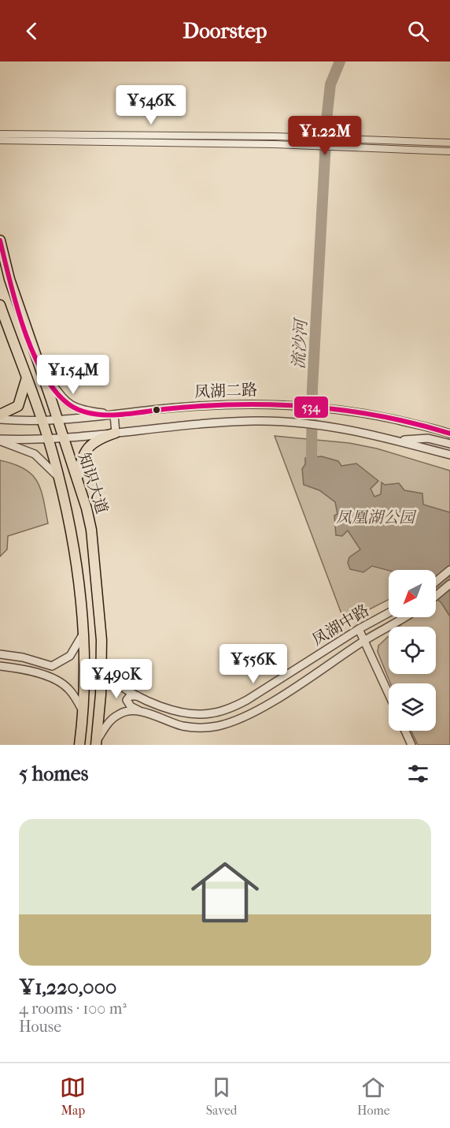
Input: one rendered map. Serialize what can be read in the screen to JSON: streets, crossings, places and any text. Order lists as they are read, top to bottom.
{
  "streets": {
    "main road": ["知识大道"],
    "street": ["凤湖二路", "凤湖中路"]
  },
  "crossings": [
    ["凤湖二路", "知识大道"],
    ["知识大道", "凤湖中路"]
  ],
  "water": ["流沙河"],
  "parks": ["凤凰湖公园"],
  "lines": ["transit line 534"],
  "north": "bottom left",
  "page": {
    "header": "Doorstep",
    "price": [
      "¥546K",
      "¥1.22M",
      "¥1.54M",
      "¥556K",
      "¥490K"
    ],
    "heading": "5 homes",
    "list": [
      {
        "name": "¥1,220,000",
        "note": "4 rooms · 100 m² · House"
      }
    ],
    "tabs": ["Map", "Saved", "Home"]
  }
}
